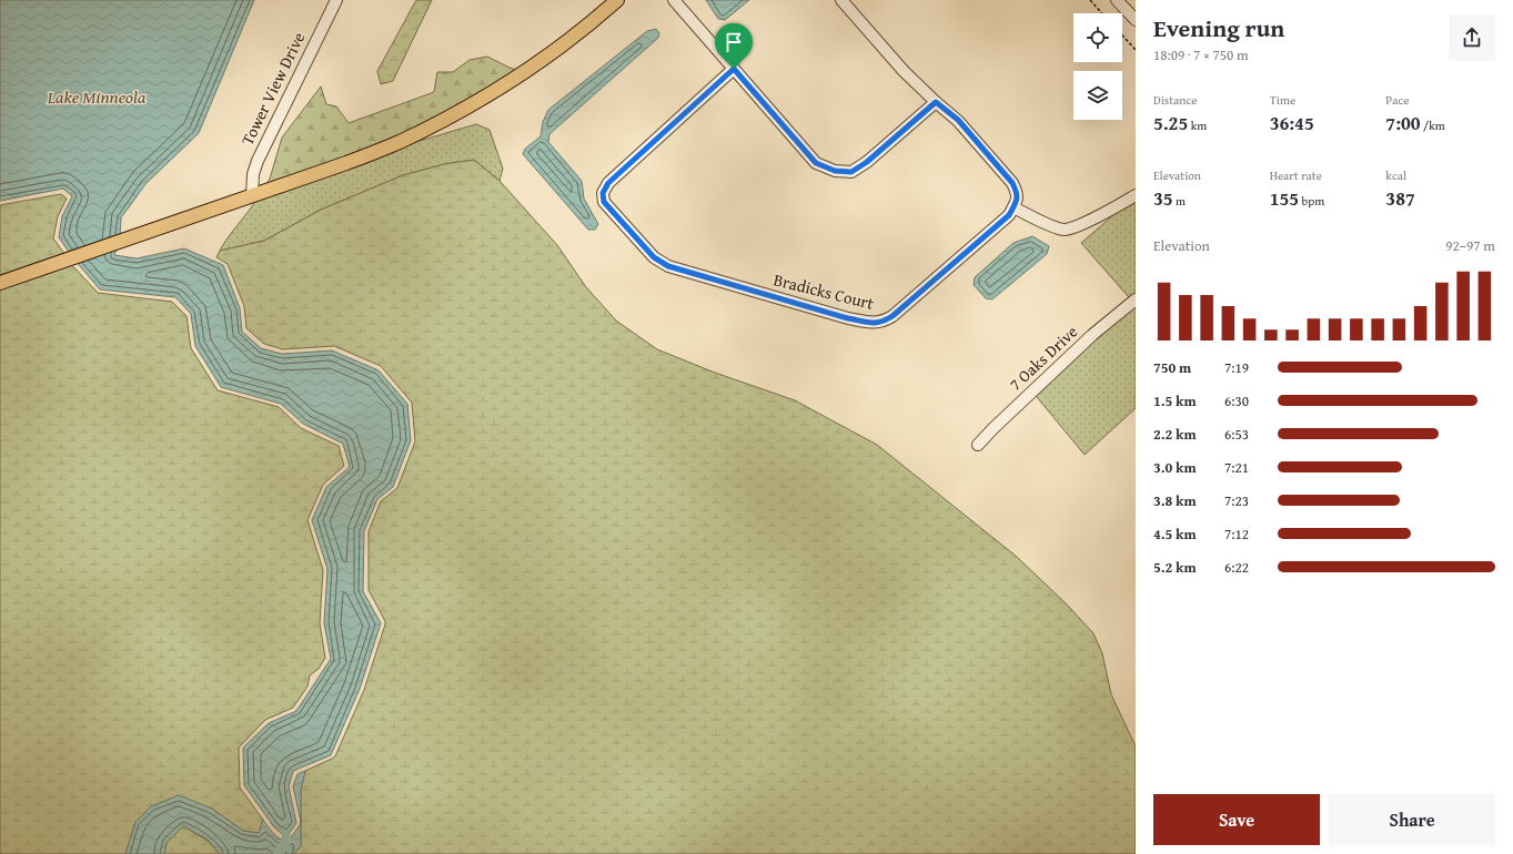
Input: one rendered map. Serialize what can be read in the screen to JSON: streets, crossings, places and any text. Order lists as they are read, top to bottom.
{
  "streets": {
    "street": ["Tower View Drive", "Bradicks Court", "7 Oaks Drive"]
  },
  "water": ["Lake Minneola"],
  "page": {
    "heading": ["Evening run", "18:09 · 7 × 750 m"],
    "stats": [
      ["Distance", "5.25 km"],
      ["Time", "36:45"],
      ["Pace", "7:00 /km"],
      ["Elevation", "35 m"],
      ["Heart rate", "155 bpm"],
      ["kcal", "387"]
    ],
    "chart": ["Elevation", "92–97 m"],
    "list": [
      {
        "name": "750 m",
        "note": "7:19"
      },
      {
        "name": "1.5 km",
        "note": "6:30"
      },
      {
        "name": "2.2 km",
        "note": "6:53"
      },
      {
        "name": "3.0 km",
        "note": "7:21"
      },
      {
        "name": "3.8 km",
        "note": "7:23"
      },
      {
        "name": "4.5 km",
        "note": "7:12"
      },
      {
        "name": "5.2 km",
        "note": "6:22"
      }
    ],
    "buttons": ["Save", "Share"]
  }
}
